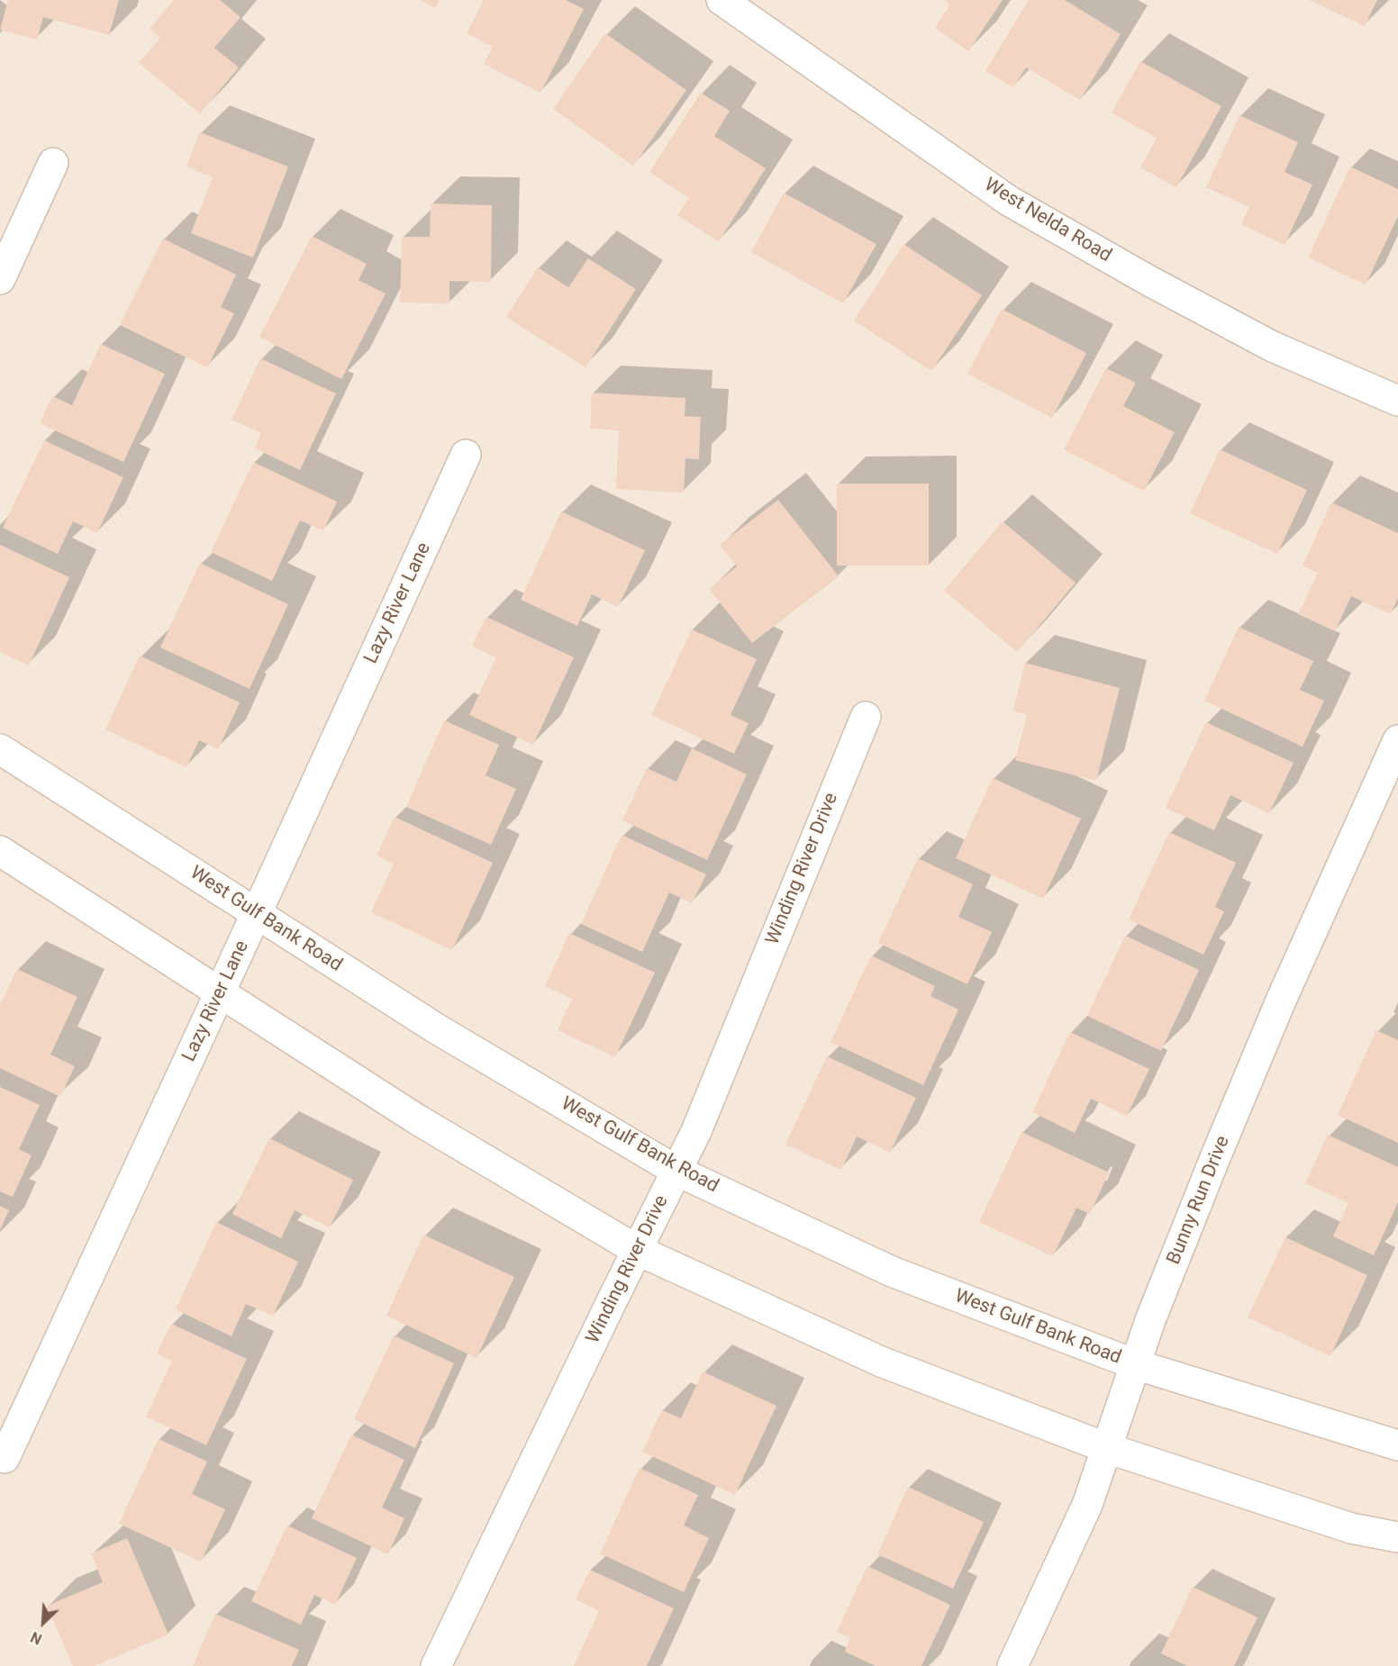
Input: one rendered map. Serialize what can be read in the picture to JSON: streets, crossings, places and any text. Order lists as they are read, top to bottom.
{
  "streets": {
    "street": [
      "West Nelda Road",
      "Lazy River Lane",
      "Winding River Drive",
      "West Gulf Bank Road",
      "Bunny Run Drive"
    ]
  },
  "crossings": [
    ["Lazy River Lane", "West Gulf Bank Road"],
    ["Winding River Drive", "West Gulf Bank Road"],
    ["West Gulf Bank Road", "Bunny Run Drive"]
  ],
  "north": "bottom left"
}
